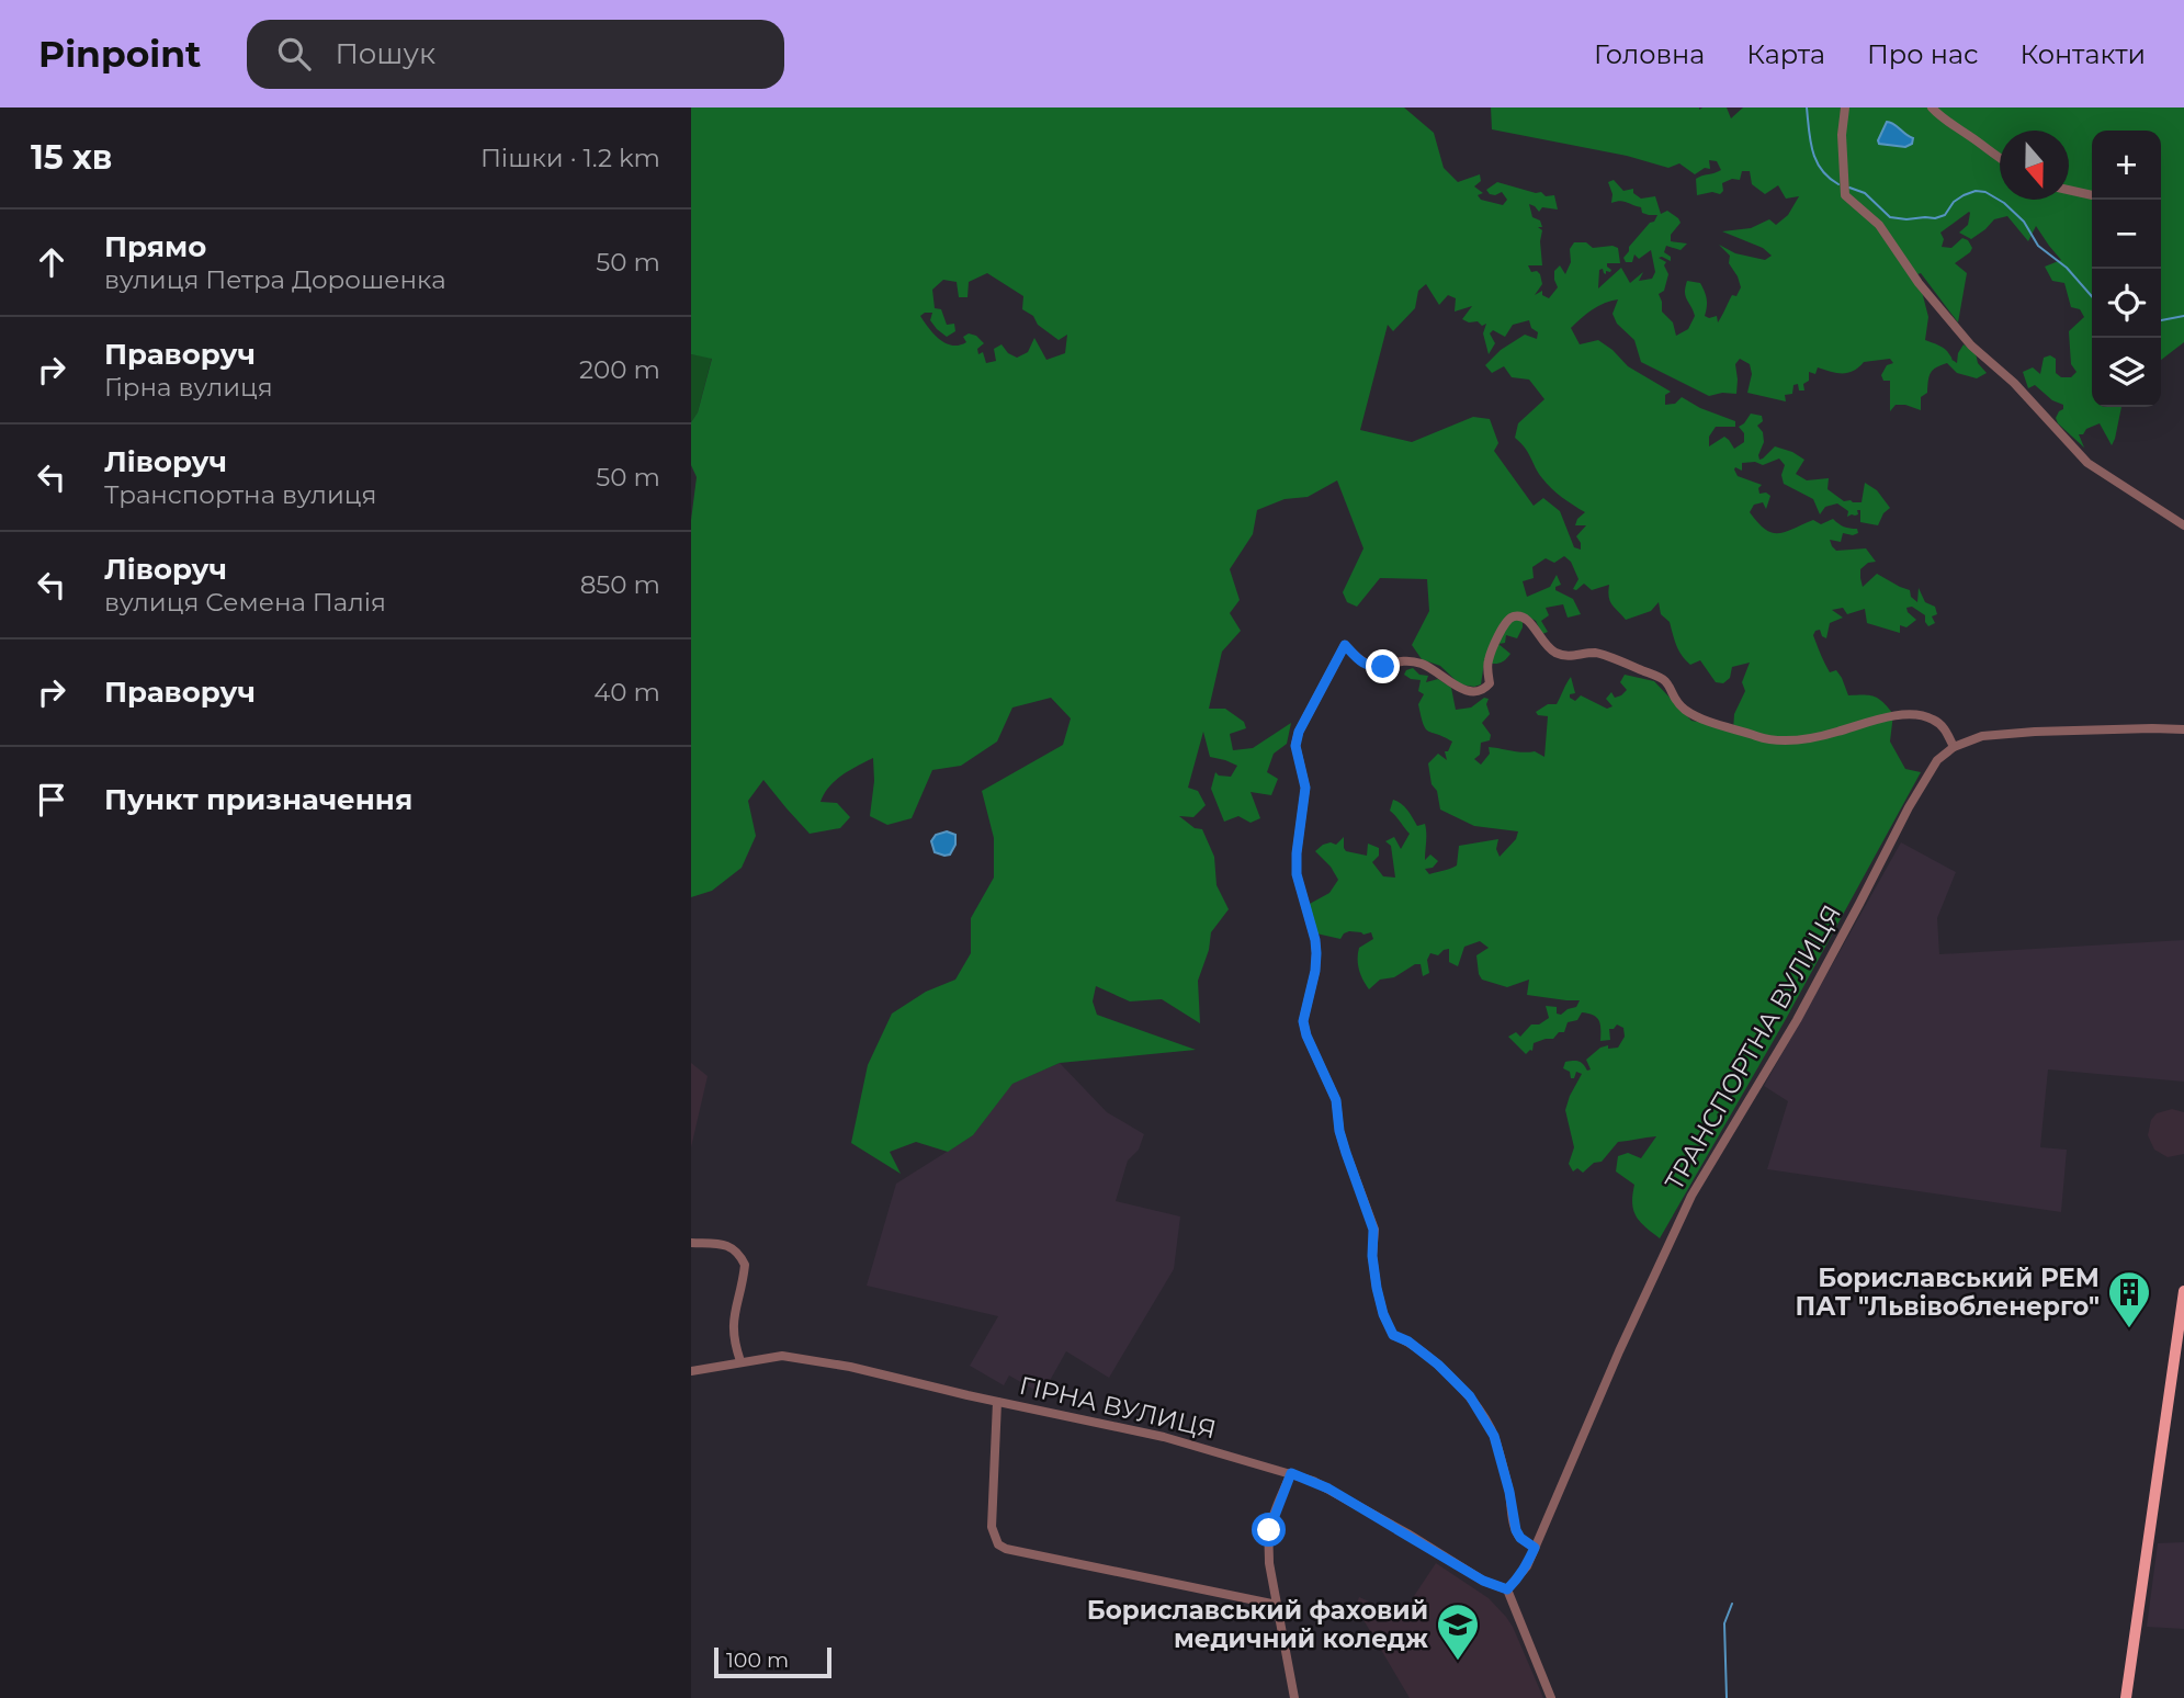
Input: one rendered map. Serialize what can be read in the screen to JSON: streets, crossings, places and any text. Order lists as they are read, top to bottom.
{
  "streets": {
    "street": ["ТРАНСПОРТНА ВУЛИЦЯ", "ГІРНА ВУЛИЦЯ"]
  },
  "crossings": [
    ["ТРАНСПОРТНА ВУЛИЦЯ", "ГІРНА ВУЛИЦЯ"]
  ],
  "places": {
    "building": ["Бориславський РЕМ ПАТ \"Львівобленерго\""],
    "school or university": ["Бориславський фаховий медичний коледж"]
  },
  "scale_bar": "100 m",
  "north": "bottom",
  "page": {
    "header": "Pinpoint",
    "search": "Пошук",
    "nav": [
      "Головна",
      "Карта",
      "Про нас",
      "Контакти"
    ],
    "heading": ["15 хв", "Пішки · 1.2 km"],
    "map_buttons": ["+", "−"],
    "list": [
      ["Прямо", "вулиця Петра Дорошенка", "50 m"],
      ["Праворуч", "Гірна вулиця", "200 m"],
      ["Ліворуч", "Транспортна вулиця", "50 m"],
      ["Ліворуч", "вулиця Семена Палія", "850 m"],
      ["Праворуч", "40 m"],
      "Пункт призначення"
    ],
    "scale": "100 m"
  }
}
